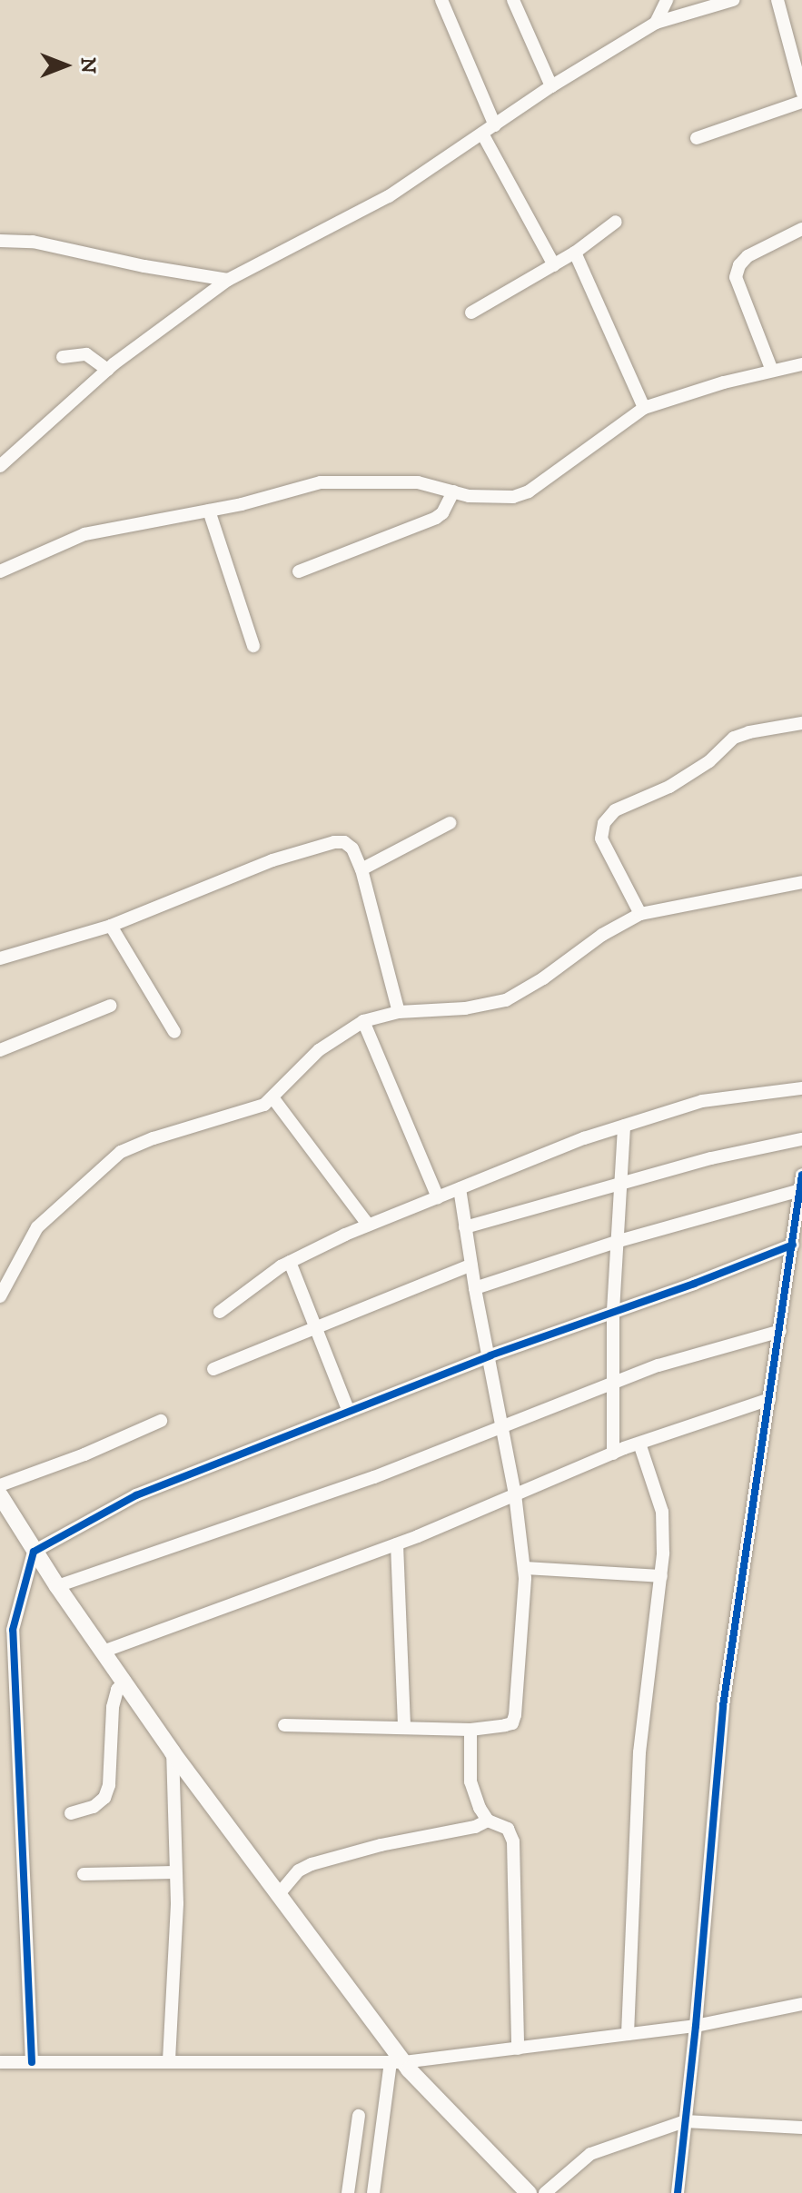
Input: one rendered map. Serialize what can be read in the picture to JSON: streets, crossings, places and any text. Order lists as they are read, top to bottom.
{
  "north": "right"
}
